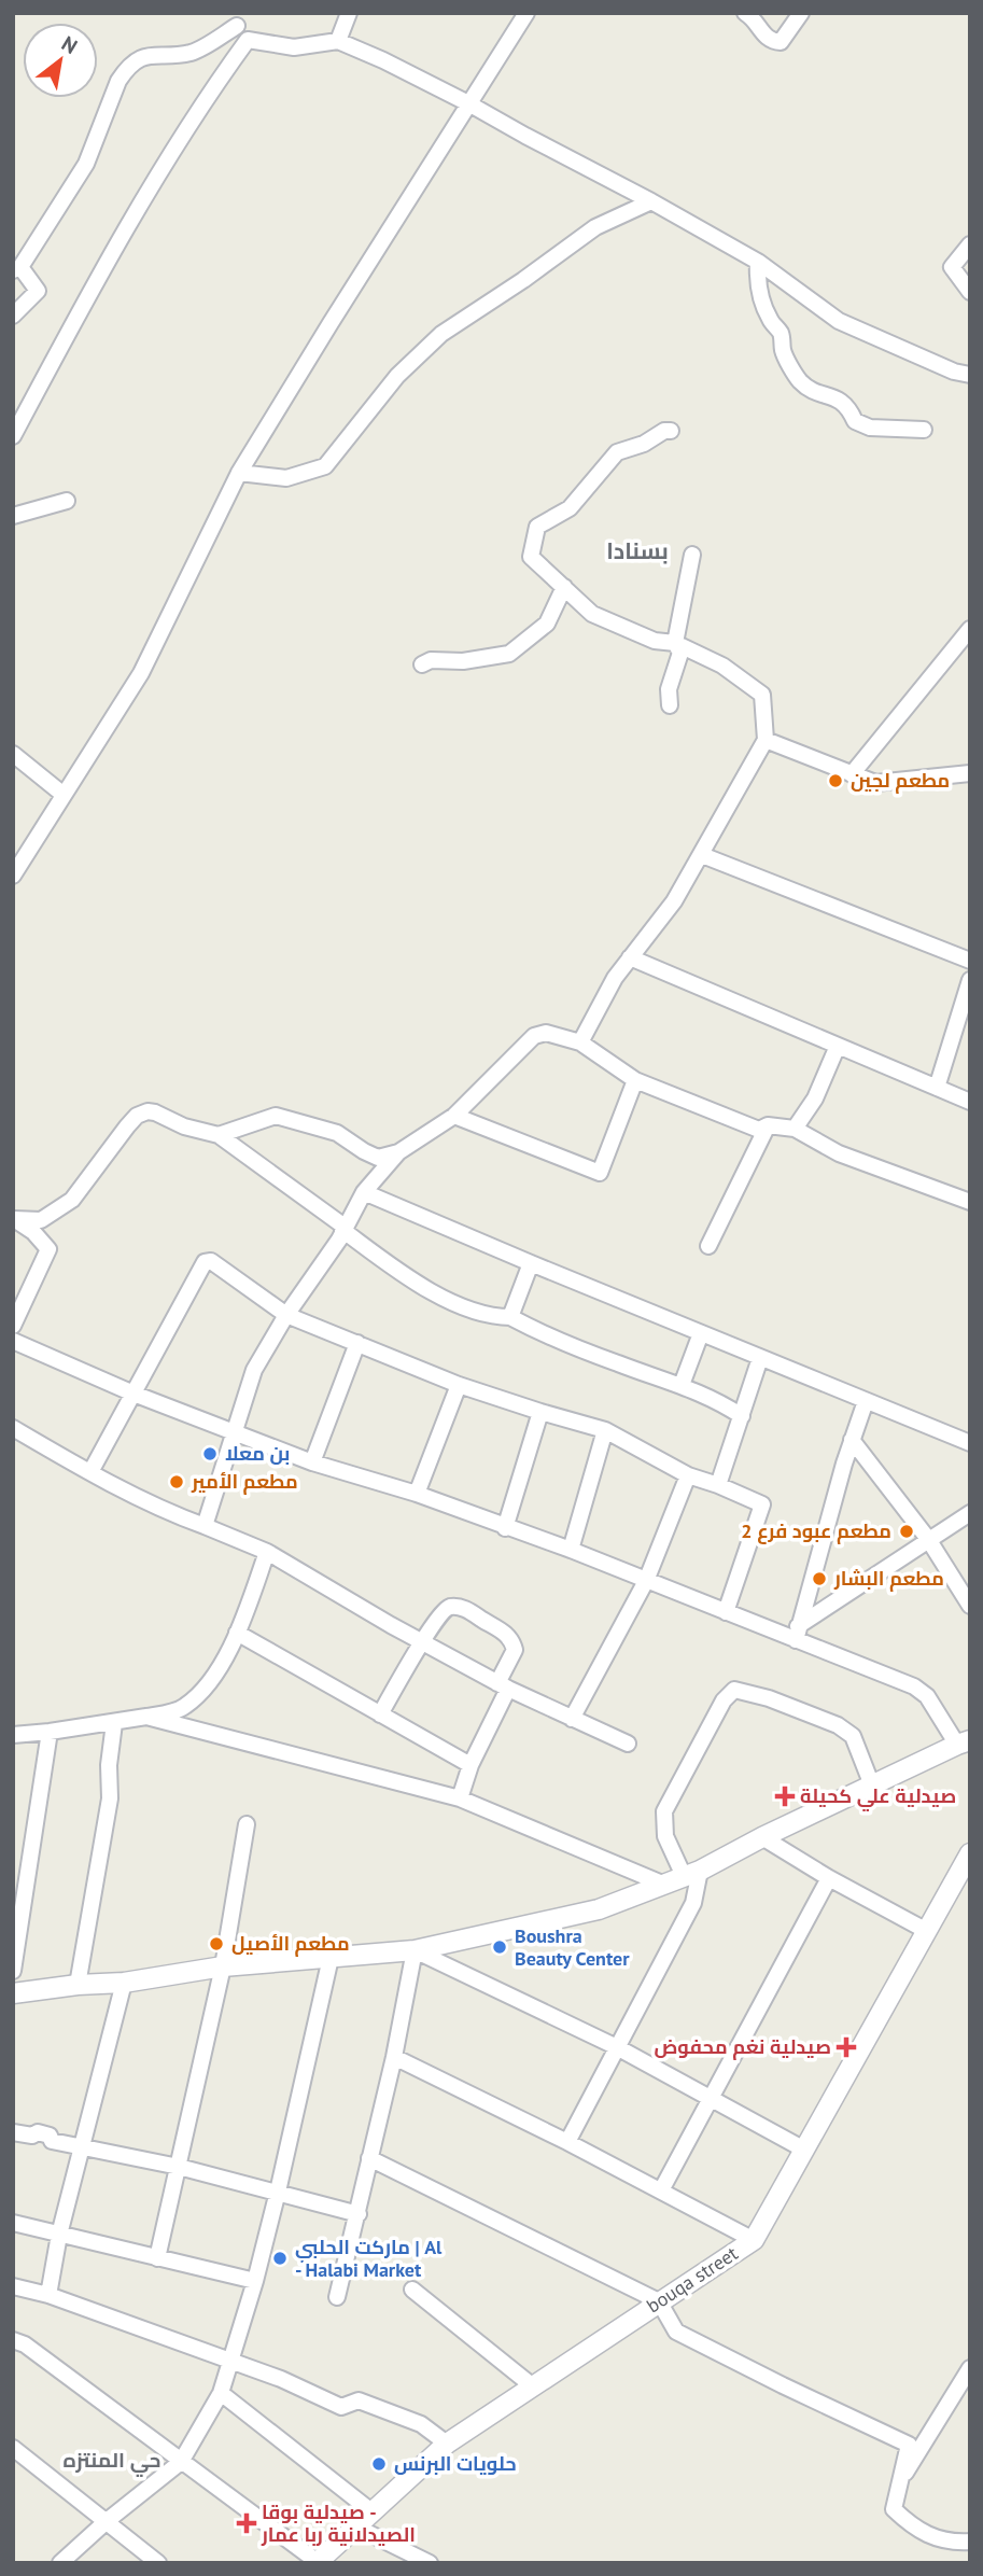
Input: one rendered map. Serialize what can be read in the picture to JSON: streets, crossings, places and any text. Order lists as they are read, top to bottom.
{
  "streets": {
    "street": ["bouqa street"]
  },
  "districts": ["بسنادا", "حي المنتزه"],
  "places": {
    "other": [
      "مطعم لجين",
      "بن معلا",
      "مطعم الأمير",
      "مطعم عبود فرع 2",
      "مطعم البشار",
      "مطعم الأصيل",
      "Boushra Beauty Center",
      "ماركت الحلبي | Al - Halabi Market",
      "حلويات البرنس"
    ],
    "health": ["صيدلية علي كحيلة", "صيدلية نغم محفوض", "صيدلية بوقا - الصيدلانية ربا عمار"]
  },
  "north": "top right"
}
